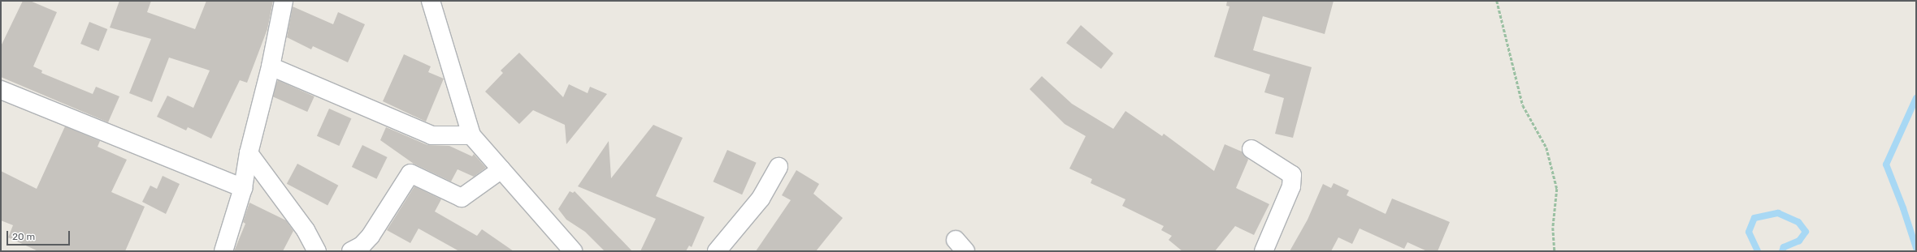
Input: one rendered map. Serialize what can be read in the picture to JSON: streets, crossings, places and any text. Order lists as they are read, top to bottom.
{
  "scale_bar": "20 m"
}
